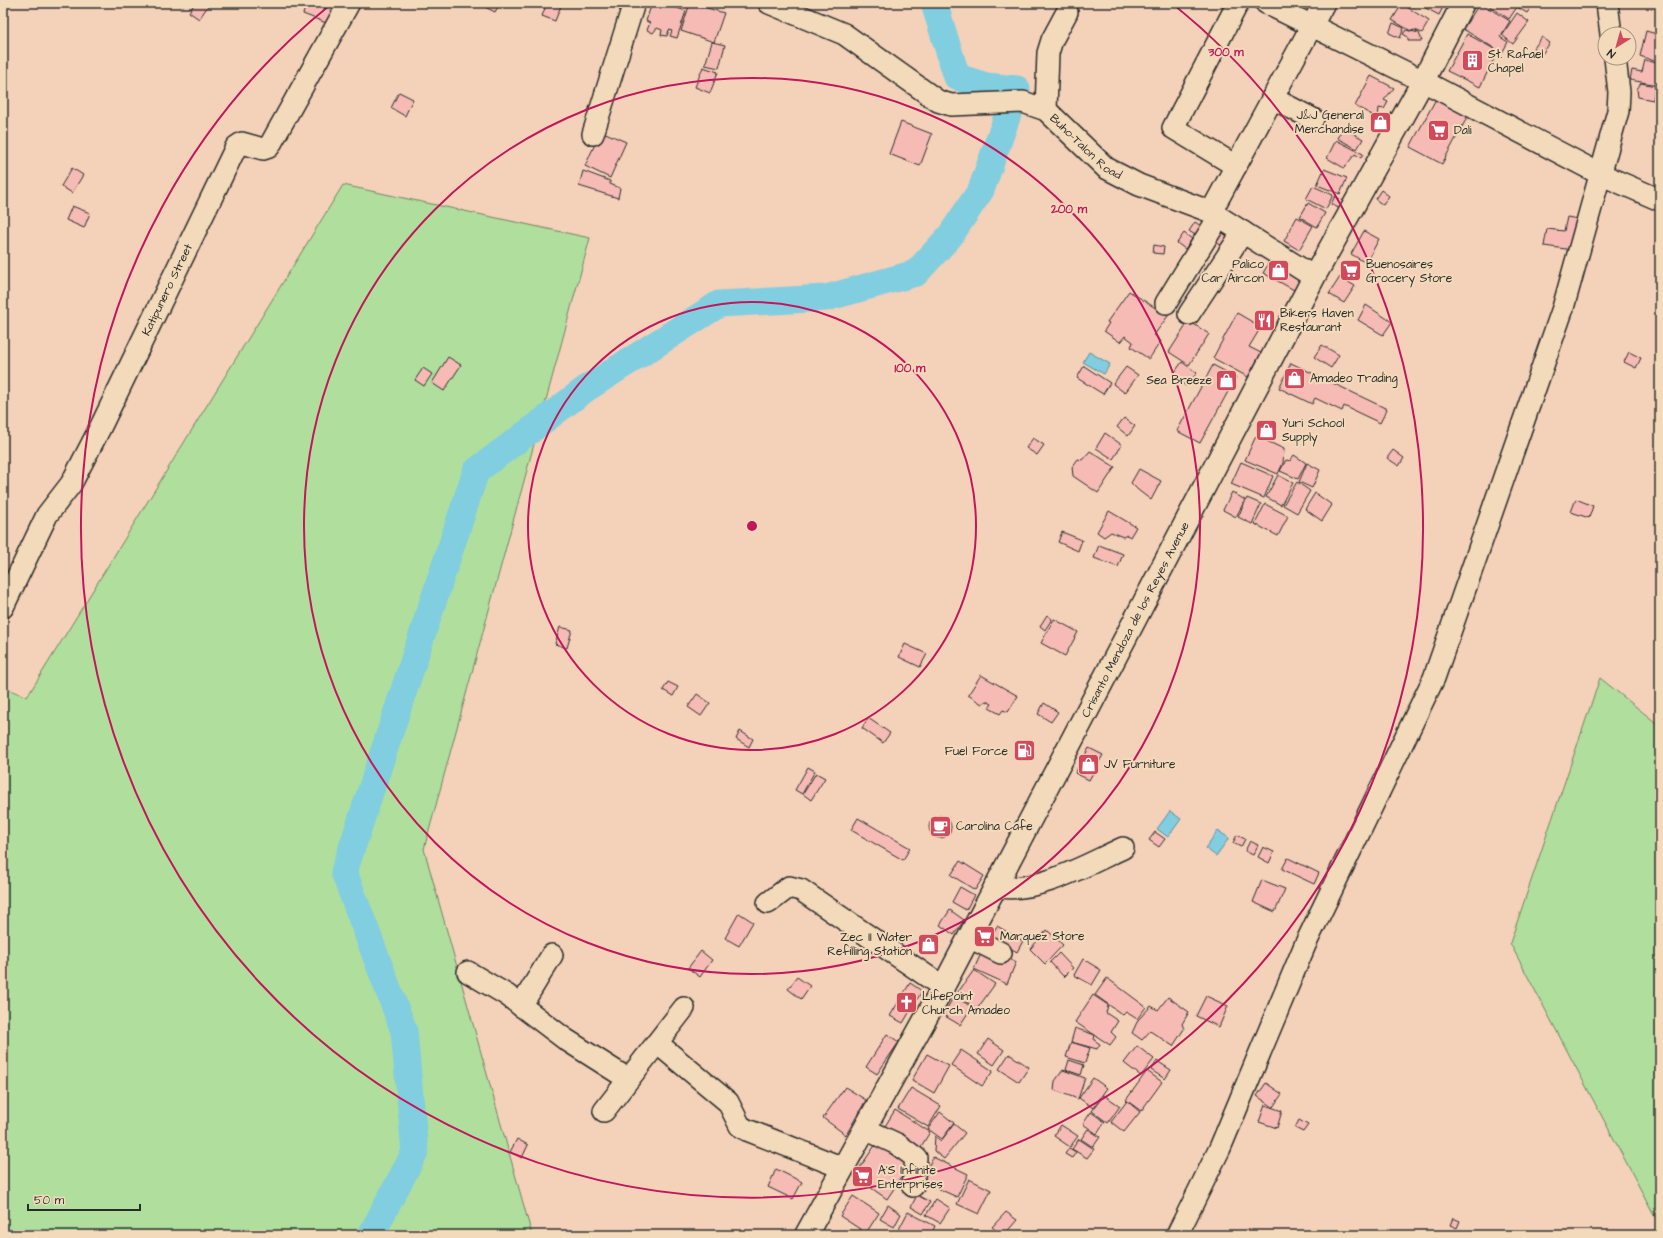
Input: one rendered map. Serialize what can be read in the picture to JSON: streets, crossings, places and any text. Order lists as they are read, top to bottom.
{
  "streets": {
    "main road": ["Crisanto Mendoza de los Reyes Avenue"],
    "street": ["Buho-Talon Road", "Katipunero Street"]
  },
  "crossings": [
    ["Buho-Talon Road", "Crisanto Mendoza de los Reyes Avenue"]
  ],
  "places": {
    "building": ["St. Rafael Chapel"],
    "shop": [
      "J&J General Merchandise",
      "Palico Car Aircon",
      "Amadeo Trading",
      "Sea Breeze",
      "Yuri School Supply",
      "JV Furniture",
      "Zec II Water Refilling Station"
    ],
    "supermarket": [
      "Dali",
      "Buenosaires Grocery Store",
      "Marquez Store",
      "A'S Infinite Enterprises"
    ],
    "restaurant": ["Bikers Haven Restaurant"],
    "fuel station": ["Fuel Force"],
    "cafe": ["Carolina Cafe"],
    "church": ["LifePoint Church Amadeo"]
  },
  "scale_bar": "50 m",
  "north": "bottom left",
  "rings": ["300 m", "200 m", "100 m"]
}
